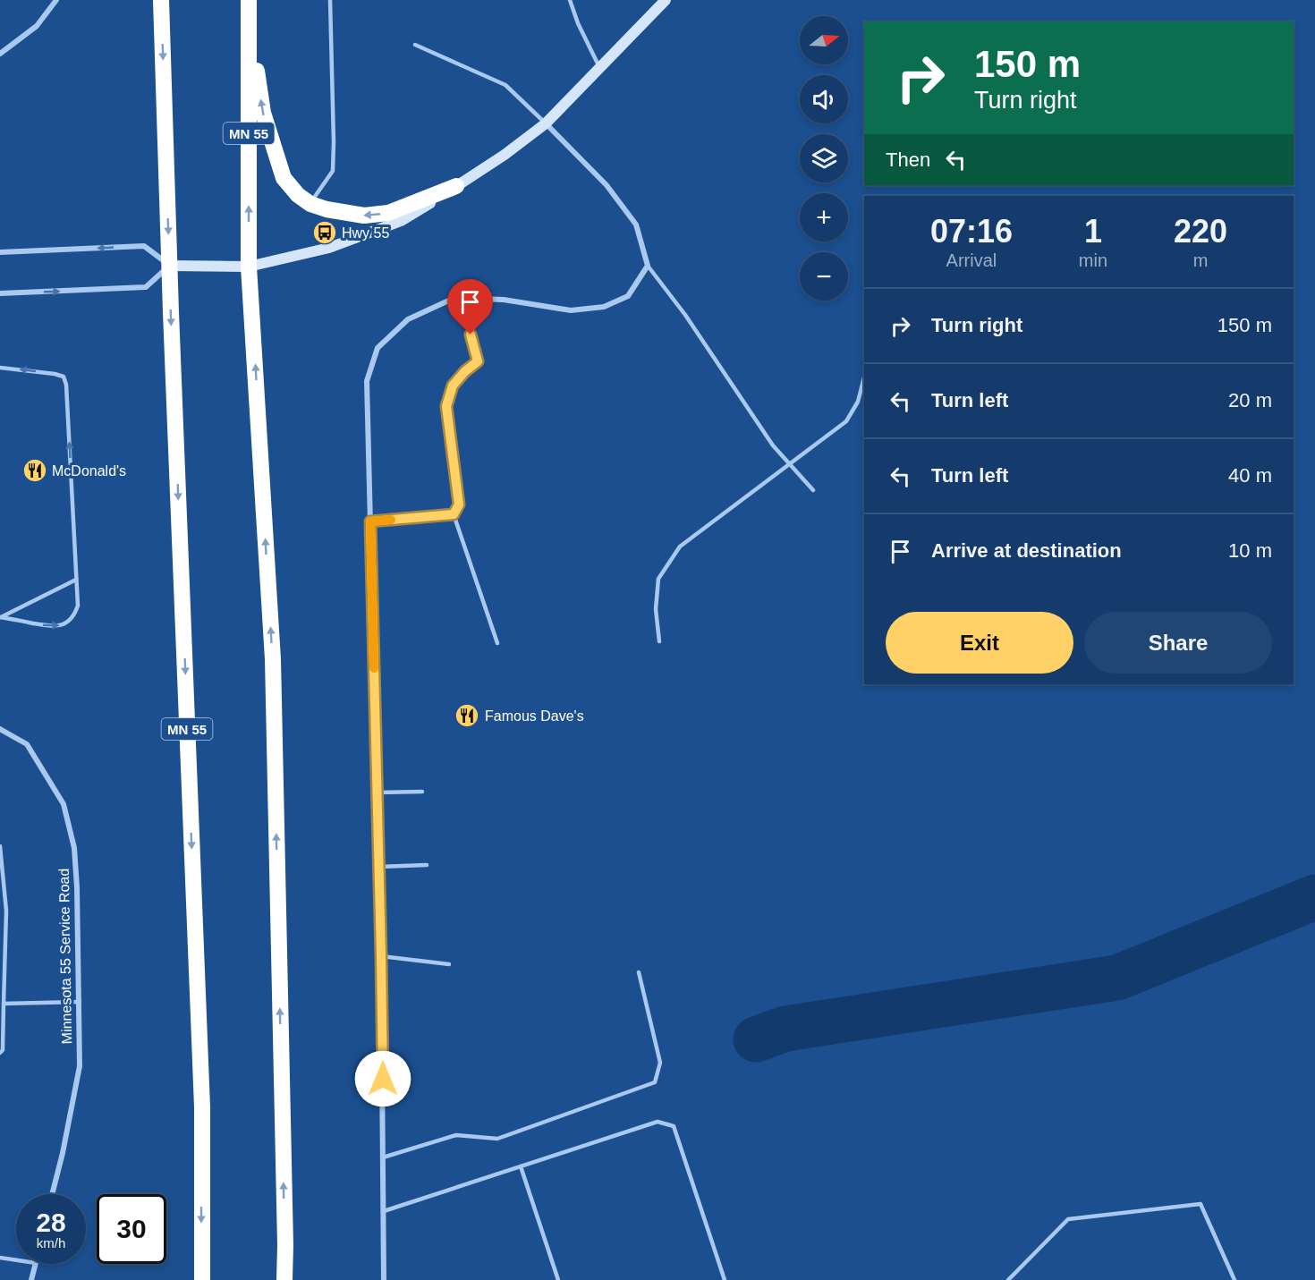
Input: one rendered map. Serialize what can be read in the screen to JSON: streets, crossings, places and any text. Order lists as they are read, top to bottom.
{
  "streets": {
    "highway": ["MN 55"],
    "street": ["Minnesota 55 Service Road"]
  },
  "places": {
    "bus stop": ["Hwy 55"],
    "restaurant": ["McDonald's", "Famous Dave's"]
  },
  "north": "right",
  "page": {
    "map_buttons": ["+", "−"],
    "turn": ["150 m", "Turn right"],
    "then": "Then",
    "eta": [
      "07:16",
      "Arrival",
      "1",
      "min",
      "220",
      "m"
    ],
    "list": [
      {
        "name": "Turn right",
        "value": "150 m"
      },
      {
        "name": "Turn left",
        "value": "20 m"
      },
      {
        "name": "Turn left",
        "value": "40 m"
      },
      {
        "name": "Arrive at destination",
        "value": "10 m"
      }
    ],
    "buttons": ["Exit", "Share"],
    "speed": "28 km/h",
    "limit": "30"
  }
}
